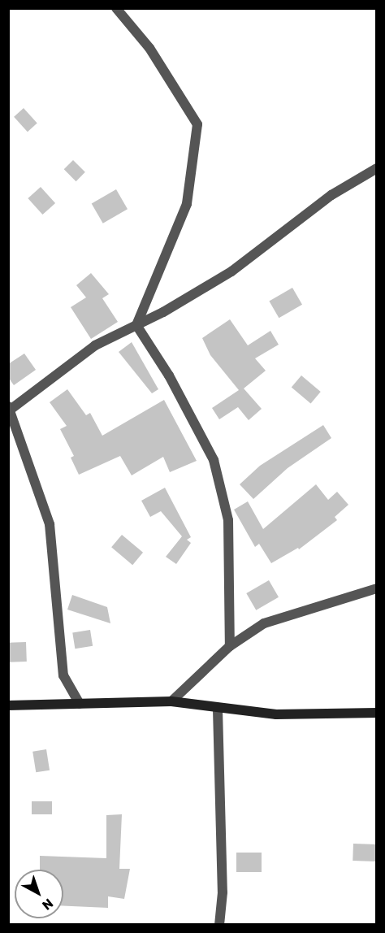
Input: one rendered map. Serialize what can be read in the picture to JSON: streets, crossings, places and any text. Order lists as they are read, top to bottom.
{
  "north": "bottom right"
}
